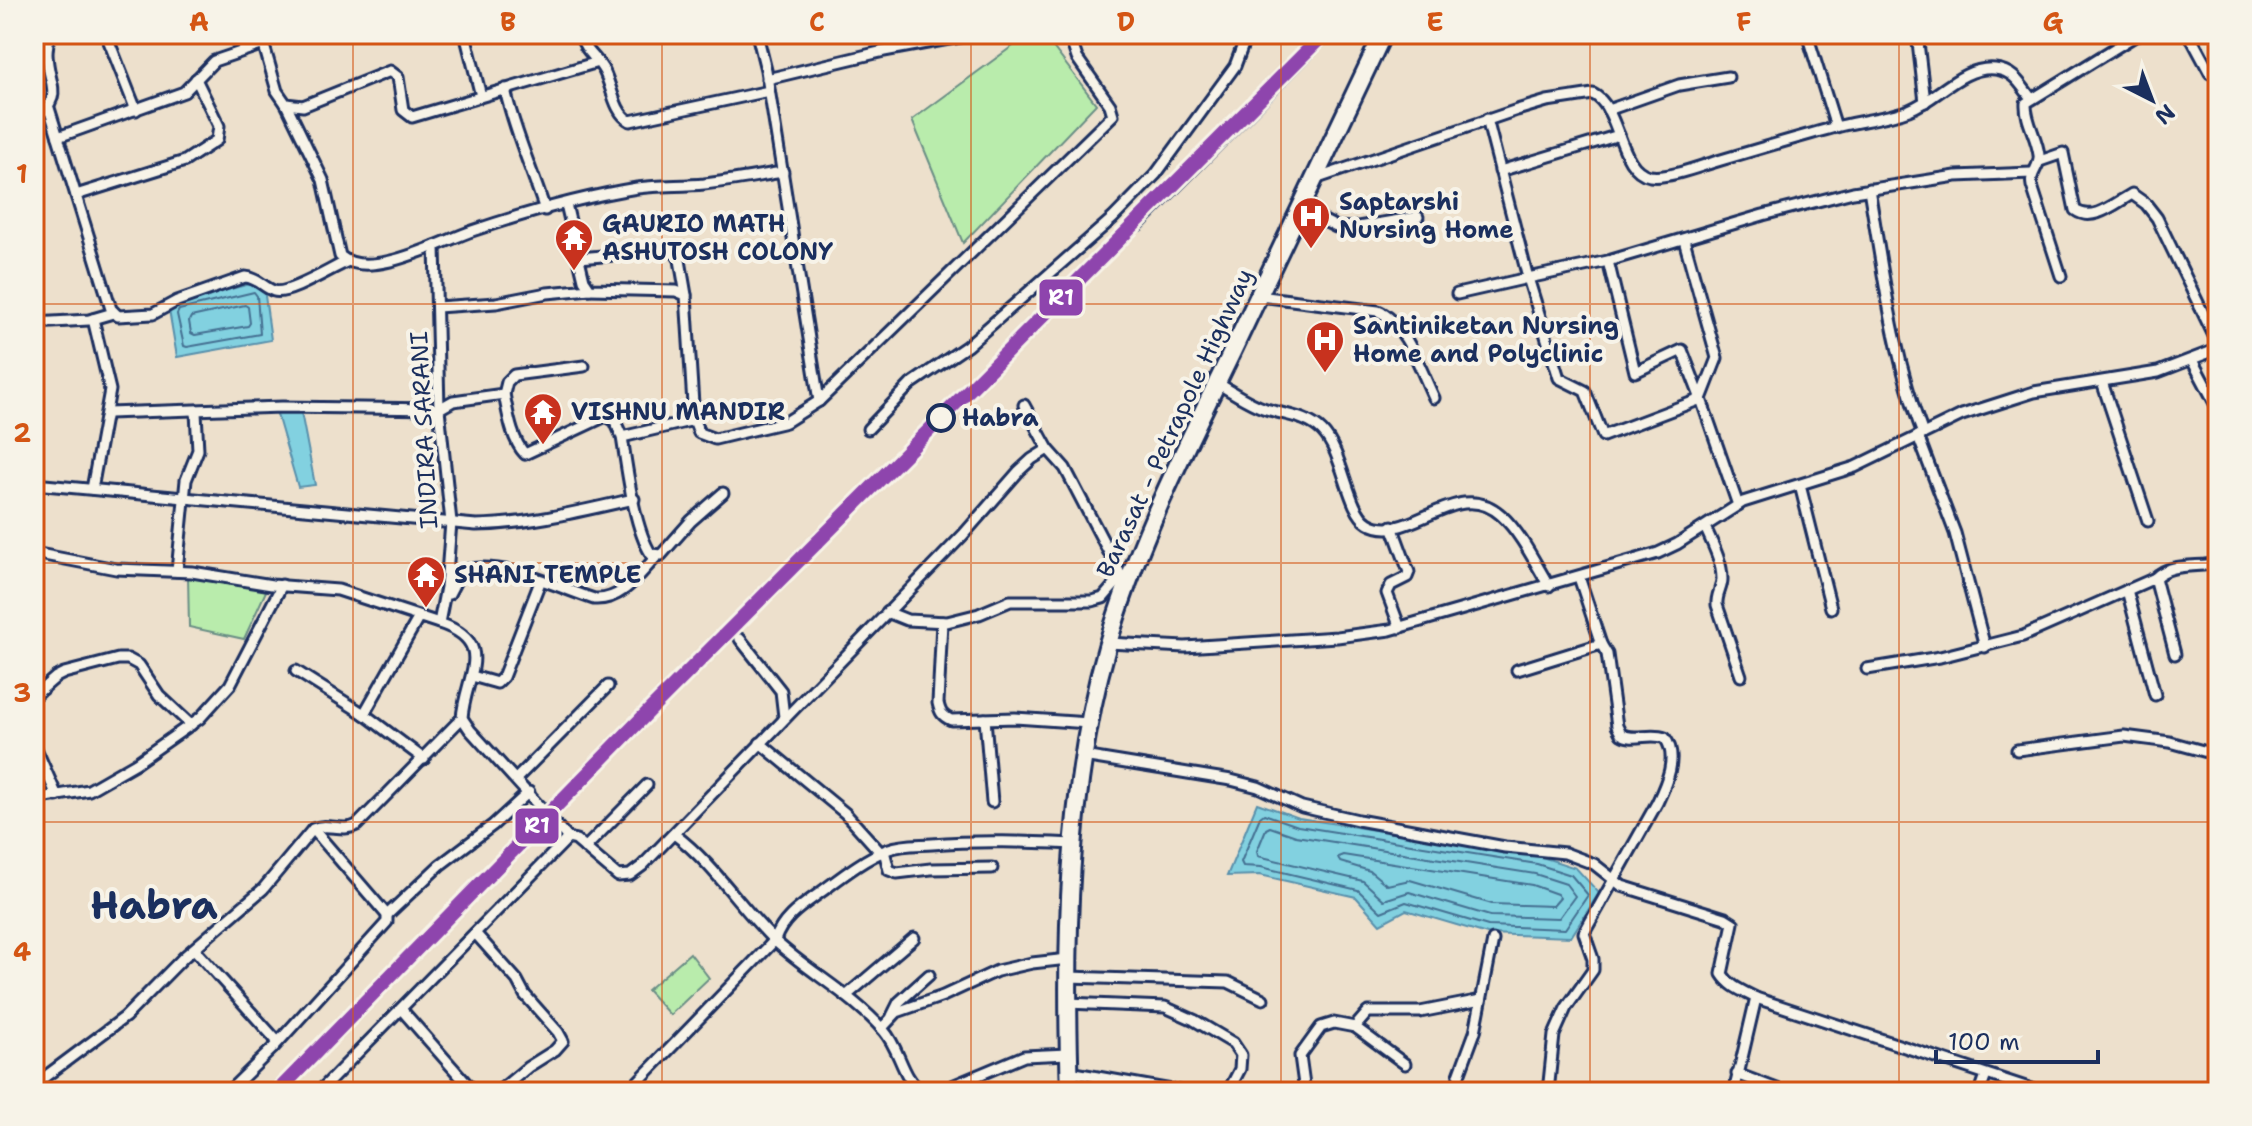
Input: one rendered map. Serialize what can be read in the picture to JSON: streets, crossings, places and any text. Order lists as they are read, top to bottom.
{
  "streets": {
    "highway": ["Barasat - Petrapole Highway"],
    "street": ["INDIRA SARANI"]
  },
  "districts": ["Habra"],
  "places": {
    "hospital": ["Saptarshi Nursing Home", "Santiniketan Nursing Home and Polyclinic"],
    "temple": ["GAURIO MATH ASHUTOSH COLONY", "VISHNU MANDIR", "SHANI TEMPLE"],
    "other": ["Habra"]
  },
  "lines": ["transit line R1"],
  "scale_bar": "100 m",
  "north": "bottom right",
  "grid": {
    "columns": [
      "A",
      "B",
      "C",
      "D",
      "E",
      "F",
      "G"
    ],
    "rows": [
      "1",
      "2",
      "3",
      "4"
    ]
  }
}
